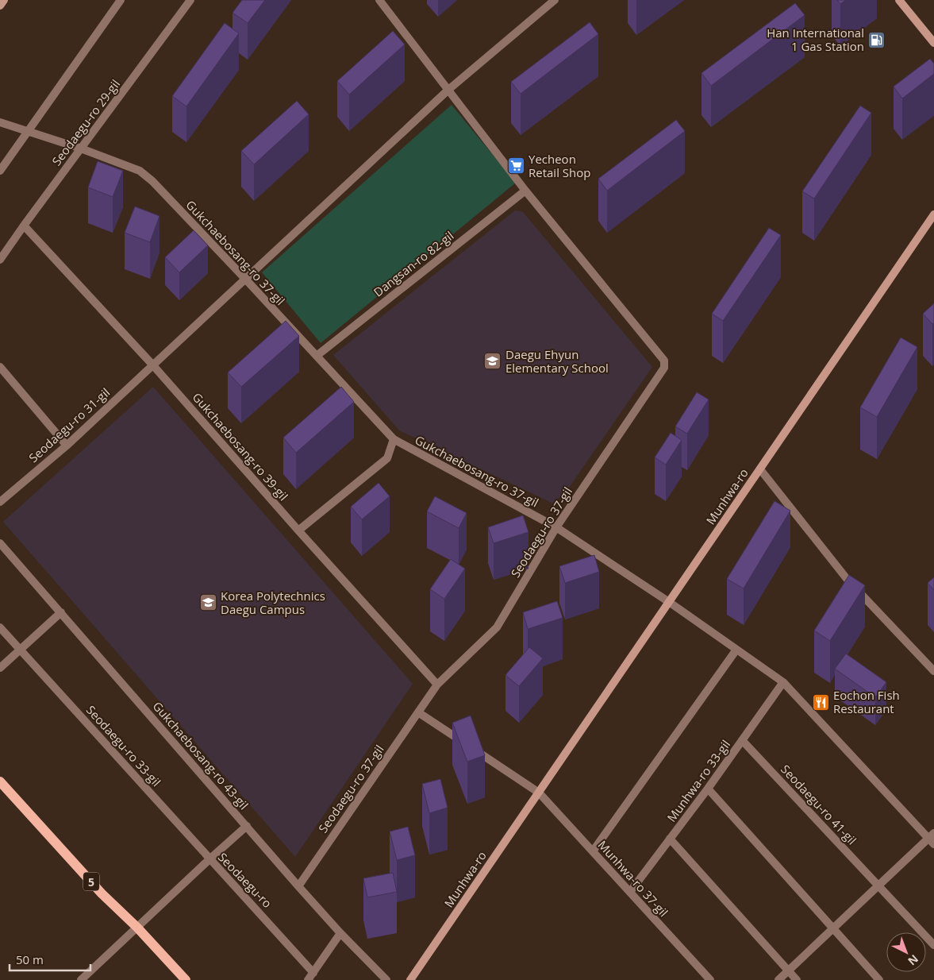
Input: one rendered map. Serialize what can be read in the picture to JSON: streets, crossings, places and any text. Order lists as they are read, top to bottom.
{
  "streets": {
    "main road": ["Munhwa-ro", "5"],
    "street": [
      "Seodaegu-ro 29-gil",
      "Gukchaebosang-ro 37-gil",
      "Dangsan-ro 82-gil",
      "Seodaegu-ro 31-gil",
      "Gukchaebosang-ro 39-gil",
      "Seodaegu-ro 37-gil",
      "Seodaegu-ro 33-gil",
      "Gukchaebosang-ro 43-gil",
      "Munhwa-ro 33-gil",
      "Seodaegu-ro 41-gil",
      "Munhwa-ro 37-gil",
      "Seodaegu-ro"
    ]
  },
  "crossings": [
    ["Seodaegu-ro 29-gil", "Gukchaebosang-ro 37-gil"],
    ["Seodaegu-ro 29-gil", "Gukchaebosang-ro 39-gil"],
    ["Gukchaebosang-ro 37-gil", "Dangsan-ro 82-gil"],
    ["Gukchaebosang-ro 37-gil", "Seodaegu-ro 31-gil"],
    ["Gukchaebosang-ro 37-gil", "Munhwa-ro"],
    ["Gukchaebosang-ro 37-gil", "Seodaegu-ro 37-gil"],
    ["Dangsan-ro 82-gil", "Seodaegu-ro 37-gil"],
    ["Seodaegu-ro 31-gil", "Gukchaebosang-ro 39-gil"],
    ["Seodaegu-ro 31-gil", "Seodaegu-ro 37-gil"],
    ["Gukchaebosang-ro 39-gil", "Seodaegu-ro 37-gil"],
    ["Munhwa-ro", "Munhwa-ro 37-gil"],
    ["Seodaegu-ro 37-gil", "Gukchaebosang-ro 43-gil"],
    ["Seodaegu-ro 33-gil", "Seodaegu-ro"],
    ["Munhwa-ro 33-gil", "Seodaegu-ro 41-gil"],
    ["Munhwa-ro 33-gil", "Munhwa-ro 37-gil"],
    ["Seodaegu-ro", "5"]
  ],
  "places": {
    "fuel station": ["Han International 1 Gas Station"],
    "supermarket": ["Yecheon Retail Shop"],
    "school or university": ["Daegu Ehyun Elementary School", "Korea Polytechnics Daegu Campus"],
    "restaurant": ["Eochon Fish Restaurant"]
  },
  "scale_bar": "50 m",
  "north": "bottom right"
}
